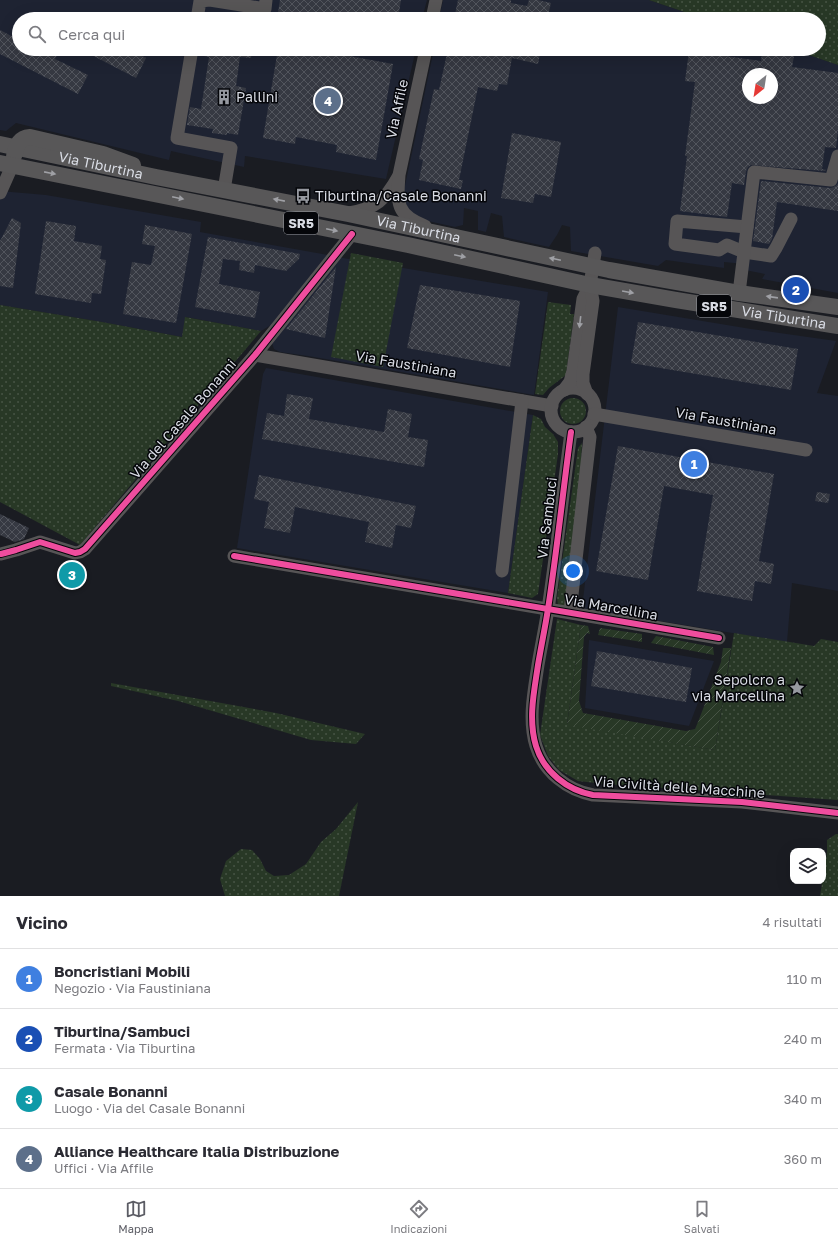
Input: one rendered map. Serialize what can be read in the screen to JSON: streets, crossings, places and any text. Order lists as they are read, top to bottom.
{
  "streets": {
    "main road": ["Via Tiburtina", "SR5"],
    "street": [
      "Via Affile",
      "Via Faustiniana",
      "Via del Casale Bonanni",
      "Via Sambuci",
      "Via Marcellina",
      "Via Civiltà delle Macchine"
    ]
  },
  "crossings": [
    ["Via Affile", "Via Tiburtina"],
    ["Via Tiburtina", "Via del Casale Bonanni"],
    ["Via Faustiniana", "Via del Casale Bonanni"],
    ["Via Faustiniana", "Via Sambuci"],
    ["Via Sambuci", "Via Marcellina"],
    ["Via Sambuci", "Via Civiltà delle Macchine"],
    ["Via Marcellina", "Via Civiltà delle Macchine"]
  ],
  "places": {
    "building": ["Pallini"],
    "bus stop": ["Tiburtina/Casale Bonanni"],
    "place": ["Sepolcro a via Marcellina"]
  },
  "north": "bottom left",
  "page": {
    "search": "Cerca qui",
    "pins": [
      "4",
      "2",
      "1",
      "3"
    ],
    "heading": ["Vicino", "4 risultati"],
    "list": [
      {
        "mark": "1",
        "name": "Boncristiani Mobili",
        "note": "Negozio · Via Faustiniana",
        "value": "110 m"
      },
      {
        "mark": "2",
        "name": "Tiburtina/Sambuci",
        "note": "Fermata · Via Tiburtina",
        "value": "240 m"
      },
      {
        "mark": "3",
        "name": "Casale Bonanni",
        "note": "Luogo · Via del Casale Bonanni",
        "value": "340 m"
      },
      {
        "mark": "4",
        "name": "Alliance Healthcare Italia Distribuzione",
        "note": "Uffici · Via Affile",
        "value": "360 m"
      }
    ],
    "nav": ["Mappa", "Indicazioni", "Salvati"]
  }
}
